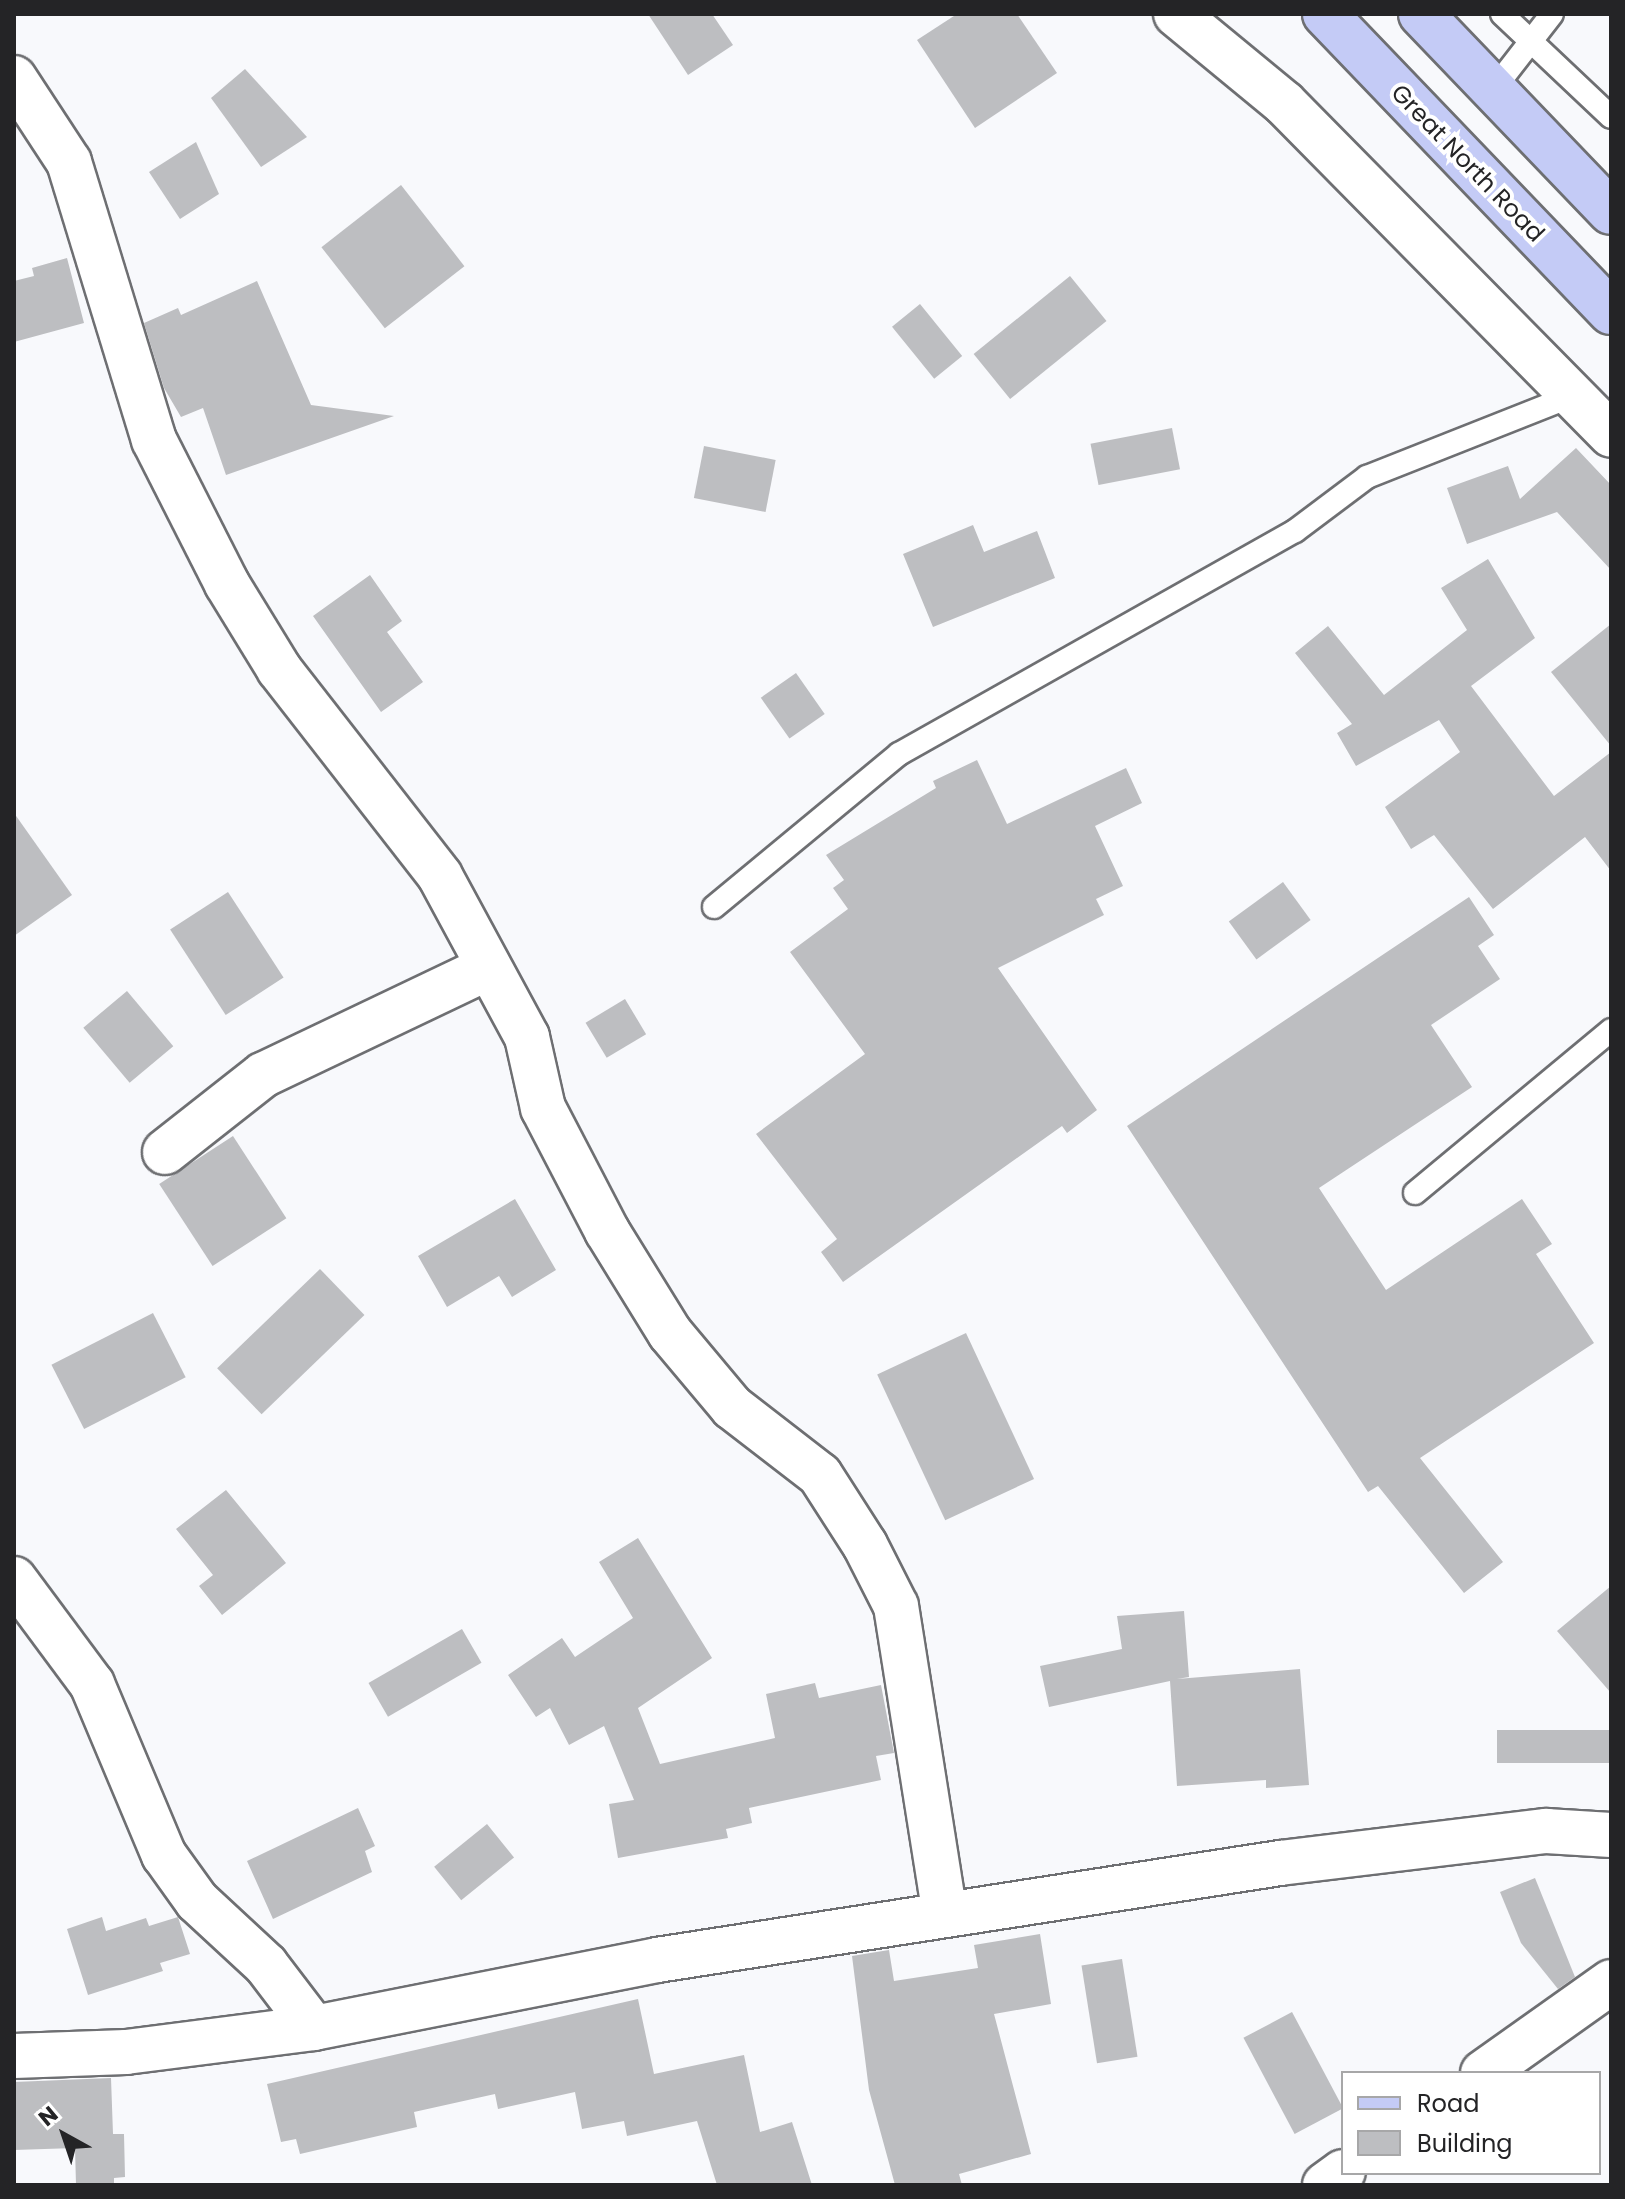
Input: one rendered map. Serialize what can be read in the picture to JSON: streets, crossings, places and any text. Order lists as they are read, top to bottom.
{
  "streets": {
    "main road": ["Great North Road"]
  },
  "legend": ["Road", "Building"],
  "north": "top left"
}
